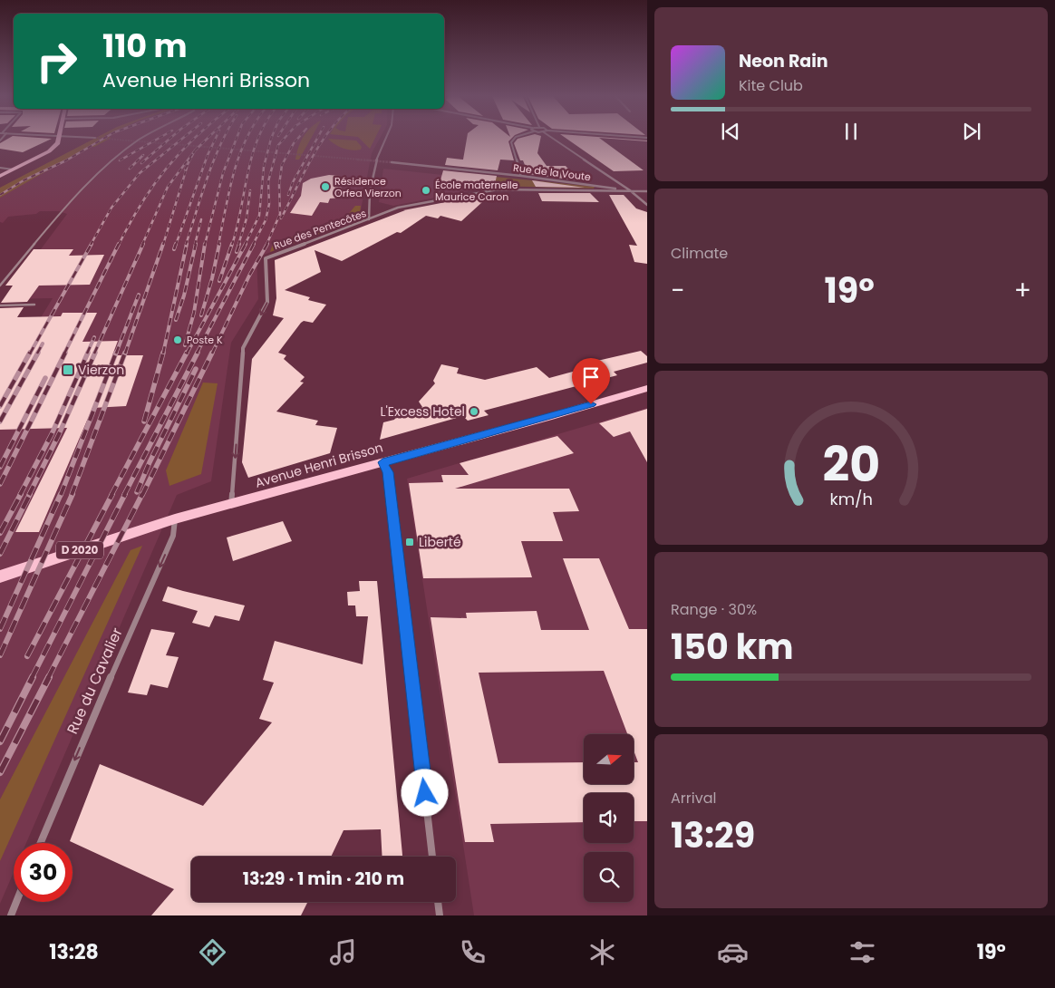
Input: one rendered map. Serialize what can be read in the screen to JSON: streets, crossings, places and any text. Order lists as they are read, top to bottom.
{
  "streets": {
    "main road": ["Avenue Henri Brisson", "D 2020"],
    "street": ["Rue de la Voute", "Rue des Pentecôtes", "Rue du Cavalier"]
  },
  "crossings": [
    ["Rue de la Voute", "Rue des Pentecôtes"],
    ["Rue des Pentecôtes", "Avenue Henri Brisson"],
    ["Avenue Henri Brisson", "Rue du Cavalier"]
  ],
  "one_way": ["Rue des Pentecôtes", "Rue du Cavalier"],
  "places": {
    "other": [
      "Résidence Orfea Vierzon",
      "École maternelle Maurice Caron",
      "Poste K",
      "L'Excess Hotel"
    ],
    "transit": ["Vierzon", "Liberté"]
  },
  "north": "right",
  "page": {
    "turn": ["110 m", "Avenue Henri Brisson"],
    "song": ["Neon Rain", "Kite Club"],
    "tile": [
      "Climate",
      ["Range · 30%", "150 km"],
      ["Arrival", "13:29"]
    ],
    "heat": ["−", "19°", "+"],
    "limit": "30",
    "trip": "13:29 · 1 min · 210 m",
    "tabs": ["13:28", "19°"],
    "gauge": ["20", "km/h"]
  }
}
